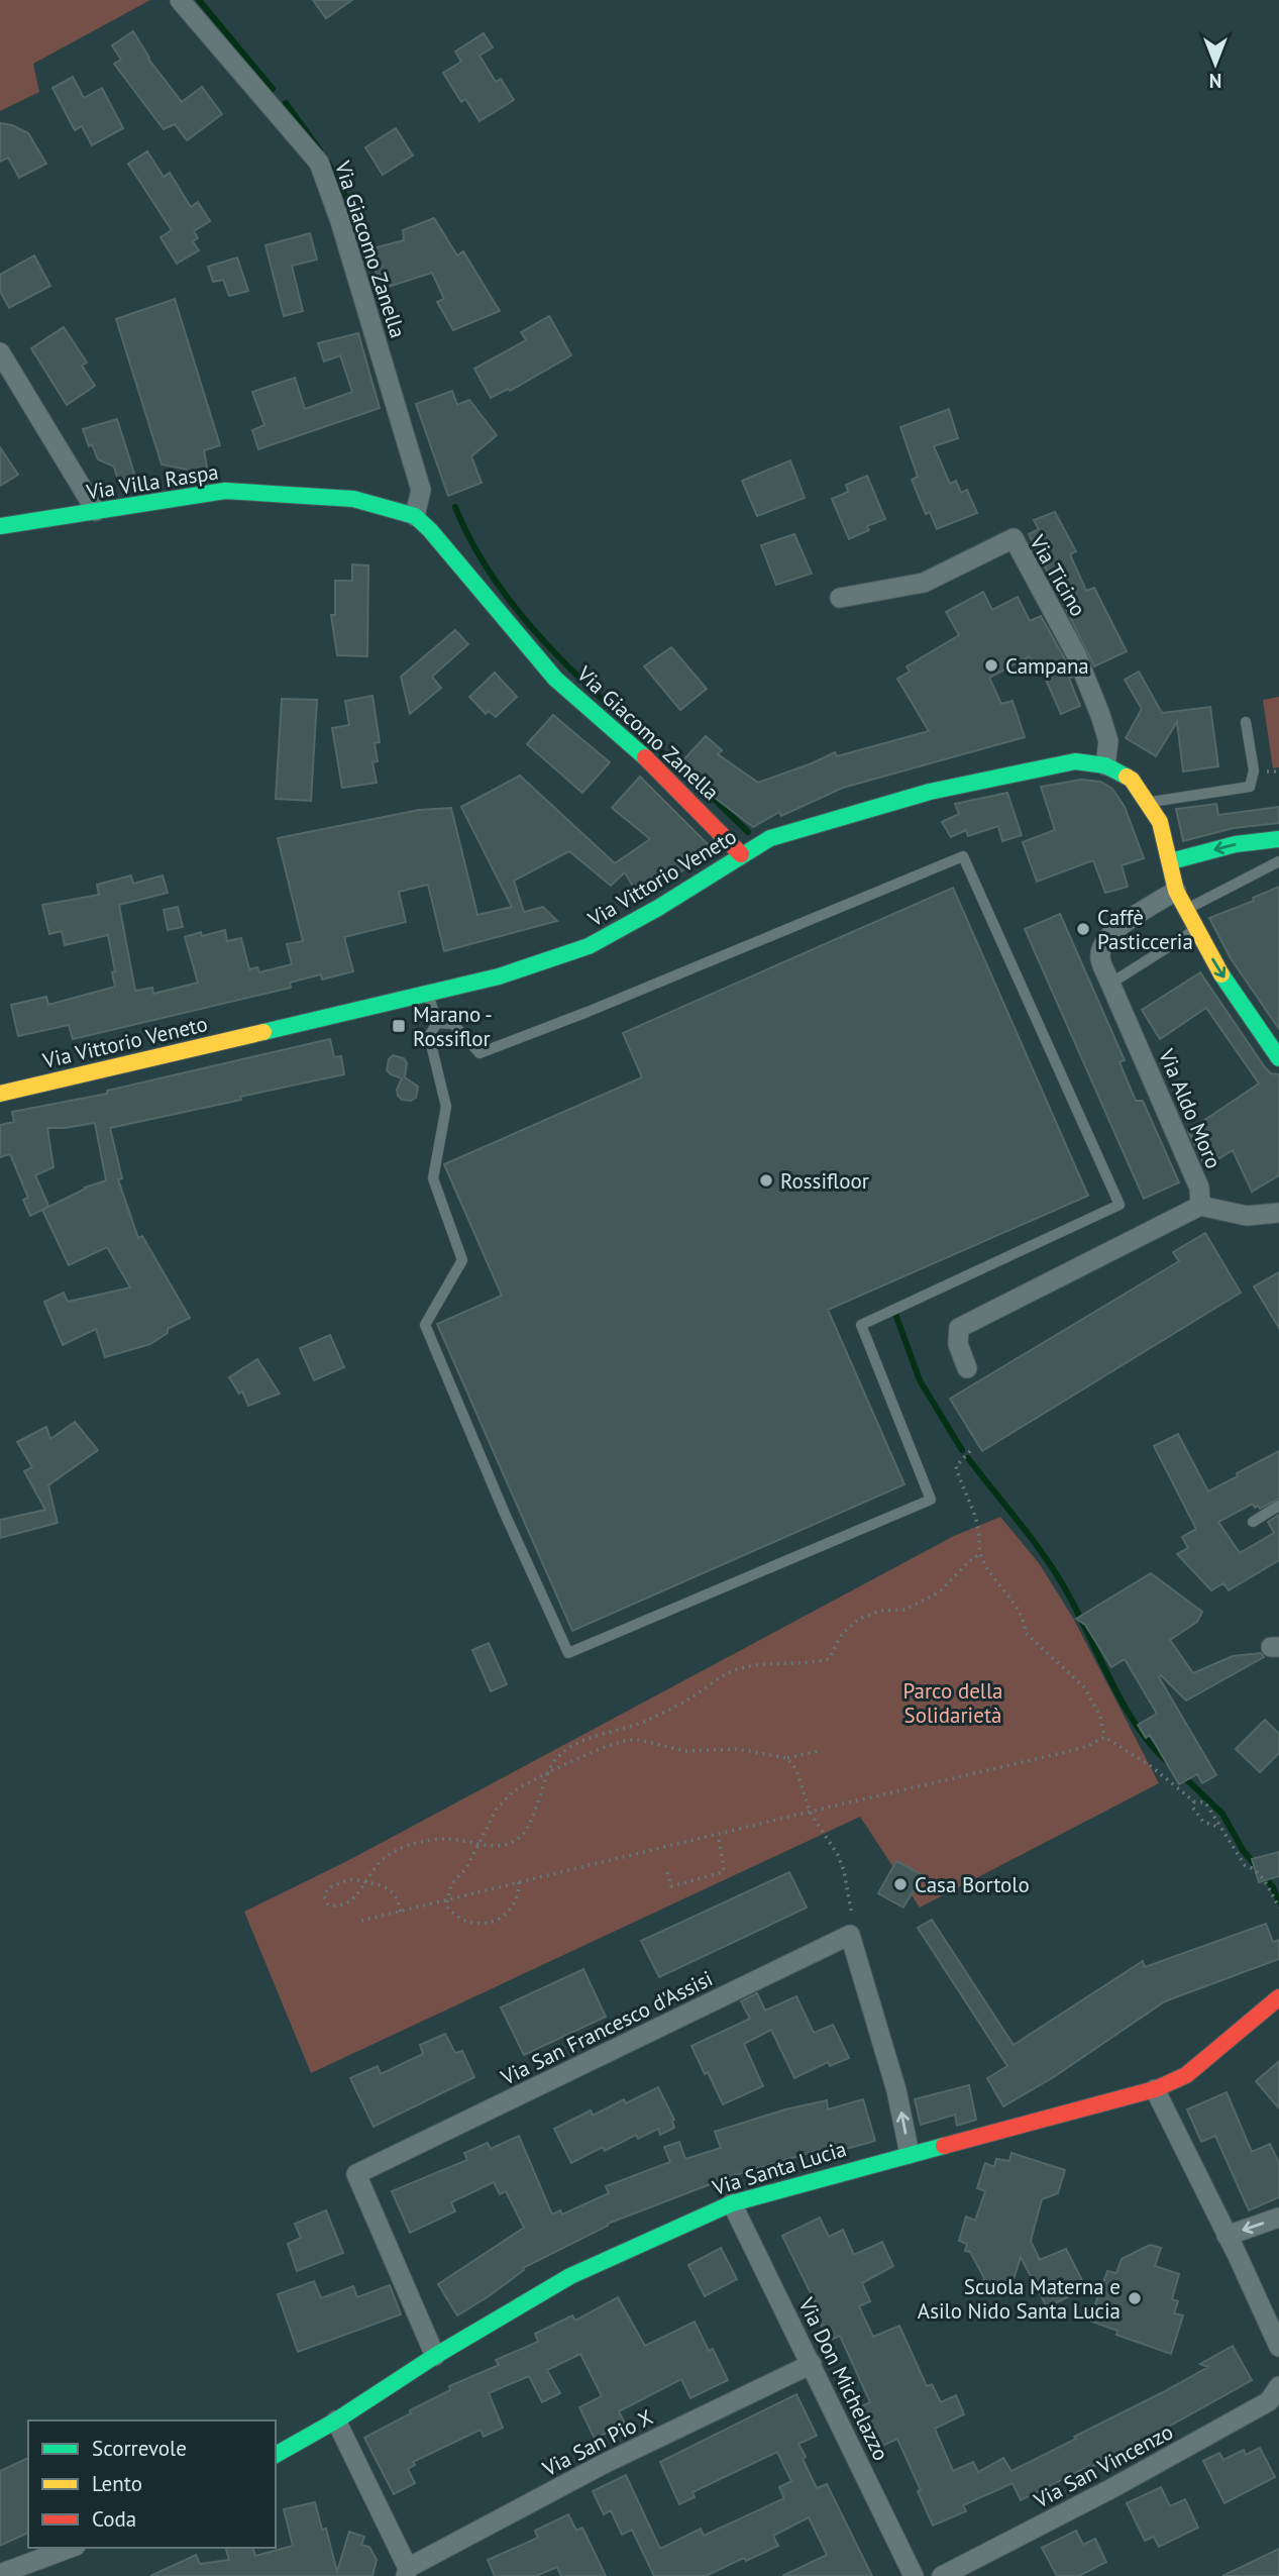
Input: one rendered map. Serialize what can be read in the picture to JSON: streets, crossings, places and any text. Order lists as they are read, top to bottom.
{
  "streets": {
    "street": [
      "Via Giacomo Zanella",
      "Via Villa Raspa",
      "Via Ticino",
      "Via Vittorio Veneto",
      "Via Aldo Moro",
      "Via San Francesco d'Assisi",
      "Via Santa Lucia",
      "Via Don Michelazzo",
      "Via San Pio X",
      "Via San Vincenzo"
    ]
  },
  "crossings": [
    ["Via Giacomo Zanella", "Via Villa Raspa"],
    ["Via Giacomo Zanella", "Via Vittorio Veneto"],
    ["Via Ticino", "Via Vittorio Veneto"],
    ["Via Vittorio Veneto", "Via Aldo Moro"],
    ["Via San Francesco d'Assisi", "Via Santa Lucia"],
    ["Via Santa Lucia", "Via Don Michelazzo"],
    ["Via Santa Lucia", "Via San Pio X"],
    ["Via Don Michelazzo", "Via San Pio X"]
  ],
  "parks": ["Parco della Solidarietà"],
  "places": {
    "other": [
      "Campana",
      "Caffè Pasticceria",
      "Rossifloor",
      "Casa Bortolo",
      "Scuola Materna e Asilo Nido Santa Lucia"
    ],
    "transit": ["Marano - Rossiflor"]
  },
  "legend": ["Scorrevole", "Lento", "Coda"],
  "north": "bottom"
}
